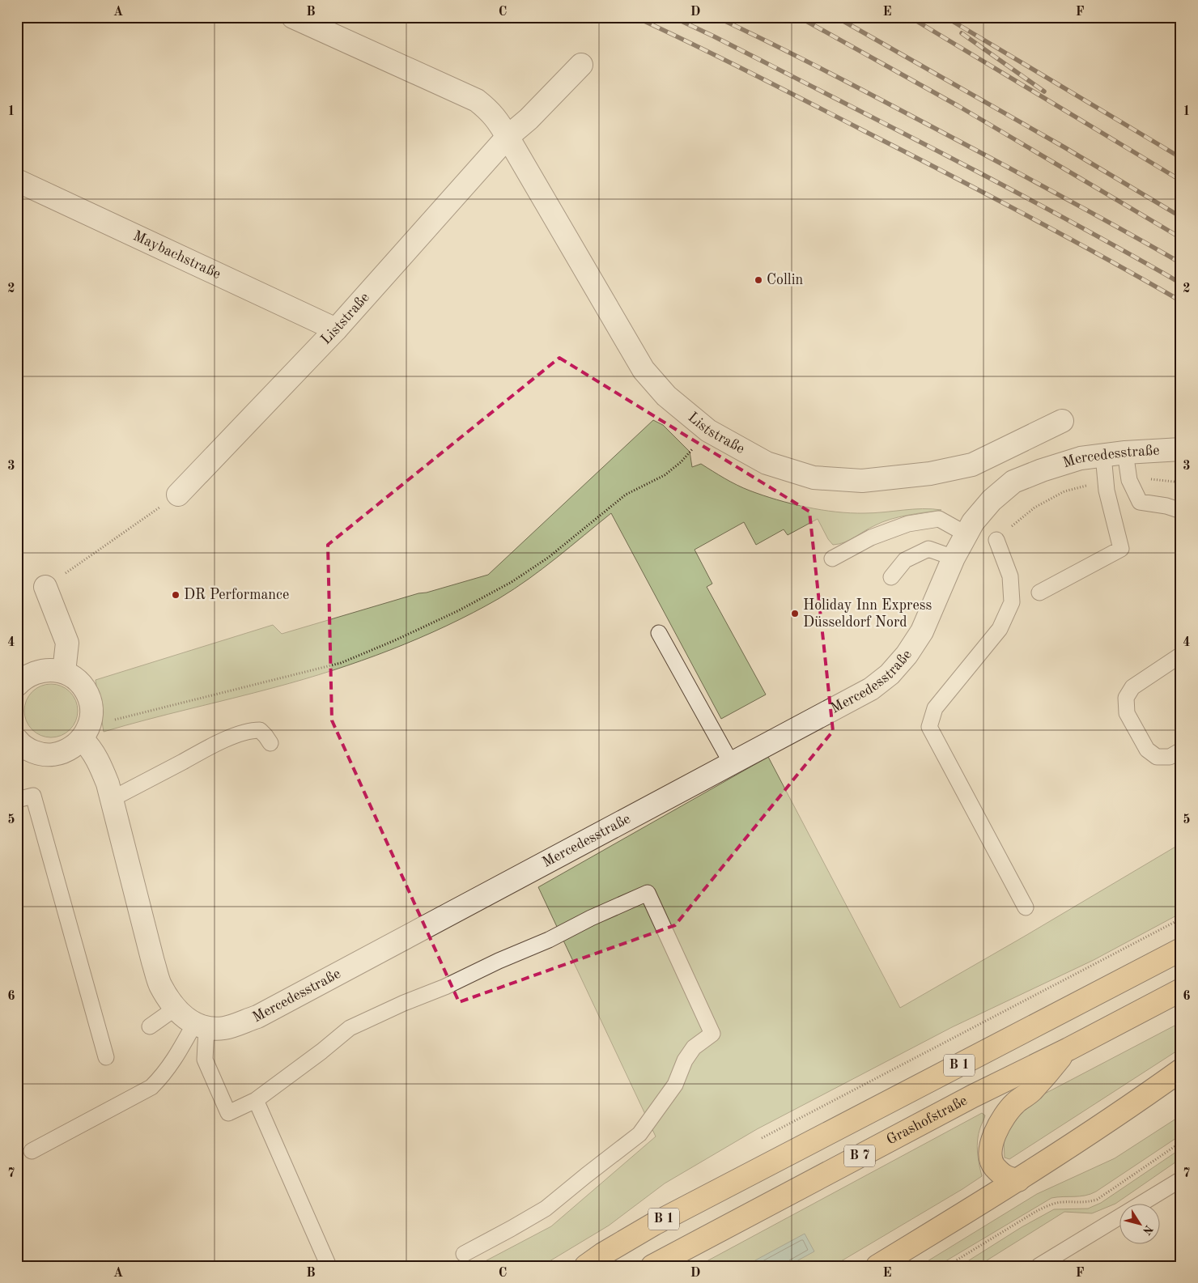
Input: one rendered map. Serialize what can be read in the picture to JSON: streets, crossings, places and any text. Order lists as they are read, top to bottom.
{
  "streets": {
    "main road": ["B 1", "Grashofstraße", "B 7"],
    "street": ["Maybachstraße", "Liststraße", "Mercedesstraße"]
  },
  "crossings": [
    ["Maybachstraße", "Liststraße"]
  ],
  "places": ["Collin", "DR Performance", "Holiday Inn Express Düsseldorf Nord"],
  "north": "bottom right",
  "grid": {
    "columns": [
      "A",
      "B",
      "C",
      "D",
      "E",
      "F"
    ],
    "rows": [
      "1",
      "2",
      "3",
      "4",
      "5",
      "6",
      "7"
    ]
  }
}
